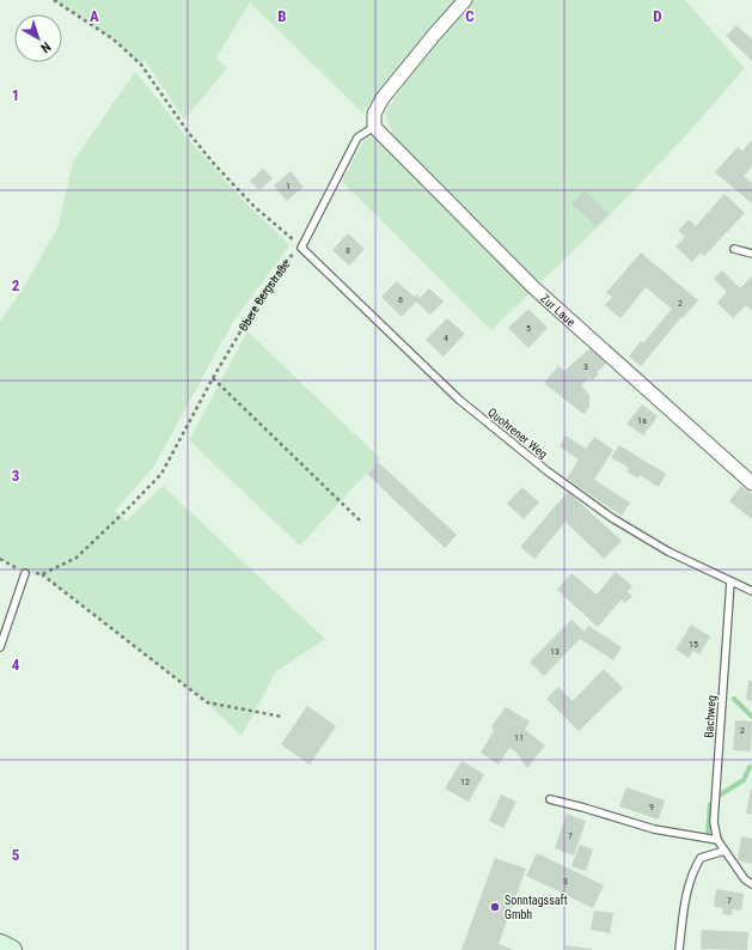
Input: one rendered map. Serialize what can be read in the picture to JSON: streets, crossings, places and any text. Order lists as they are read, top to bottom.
{
  "streets": {
    "street": ["Zur Laue"],
    "lane": ["Quohrener Weg", "Bachweg"],
    "path": ["Obere Bergstraße"]
  },
  "crossings": [
    ["Obere Bergstraße", "Quohrener Weg"],
    ["Quohrener Weg", "Bachweg"]
  ],
  "places": ["Sonntagssaft Gmbh"],
  "house_numbers": [
    "1",
    "8",
    "6",
    "2",
    "5",
    "4",
    "3",
    "1a",
    "15",
    "13",
    "2",
    "11",
    "12",
    "9",
    "7",
    "3",
    "7"
  ],
  "north": "bottom right",
  "grid": {
    "columns": [
      "A",
      "B",
      "C",
      "D"
    ],
    "rows": [
      "1",
      "2",
      "3",
      "4",
      "5"
    ]
  }
}
